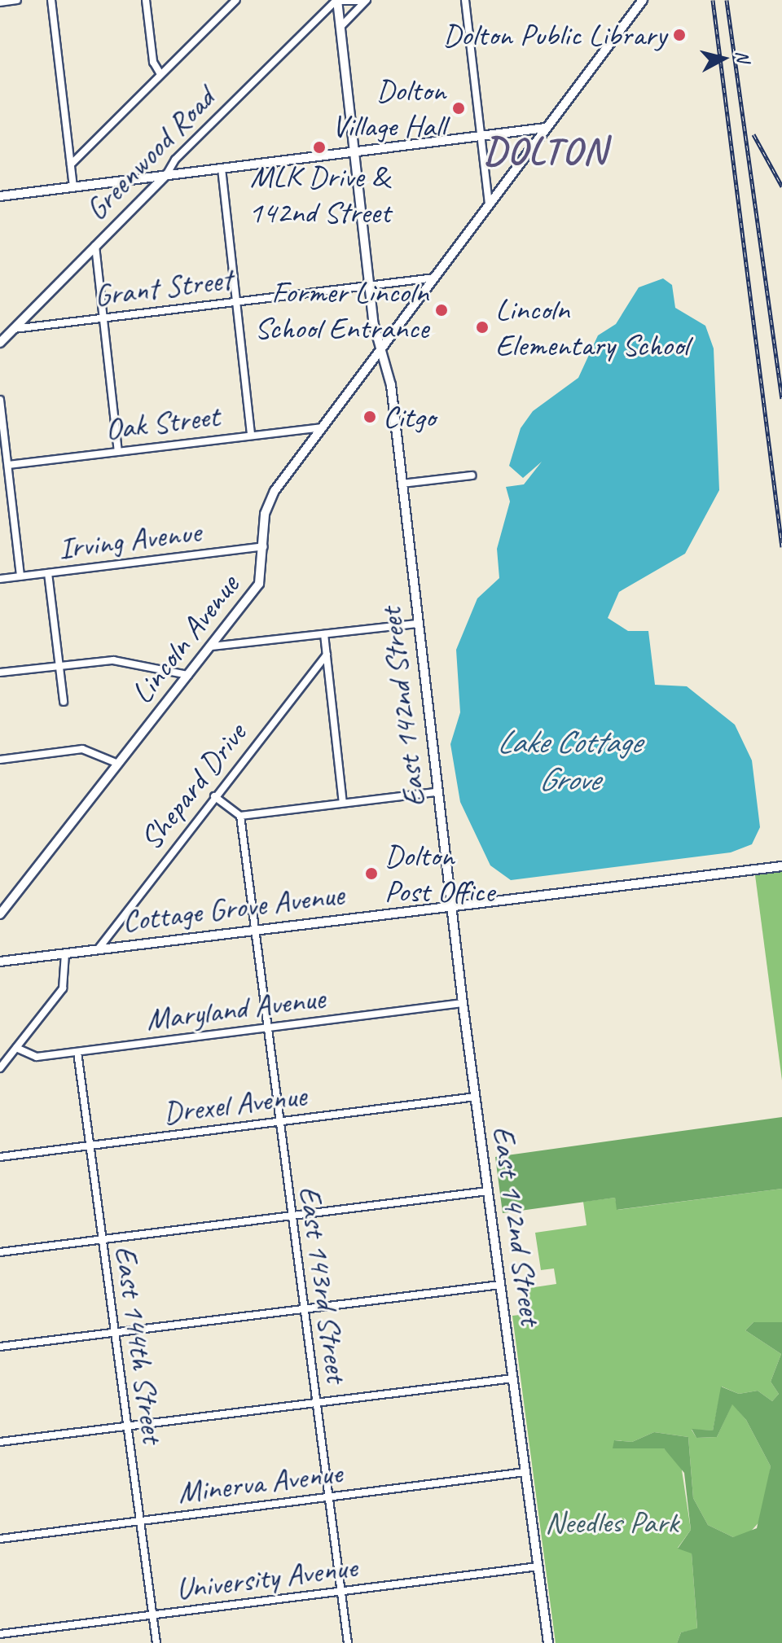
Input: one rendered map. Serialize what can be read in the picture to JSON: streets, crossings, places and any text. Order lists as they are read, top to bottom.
{
  "streets": {
    "street": [
      "Greenwood Road",
      "Grant Street",
      "Oak Street",
      "Irving Avenue",
      "Lincoln Avenue",
      "East 142nd Street",
      "Shepard Drive",
      "Cottage Grove Avenue",
      "Maryland Avenue",
      "Drexel Avenue",
      "East 143rd Street",
      "East 144th Street",
      "Minerva Avenue",
      "University Avenue"
    ]
  },
  "crossings": [
    ["Greenwood Road", "Grant Street"],
    ["Greenwood Road", "East 142nd Street"],
    ["Grant Street", "Lincoln Avenue"],
    ["Grant Street", "East 142nd Street"],
    ["Oak Street", "Lincoln Avenue"],
    ["Irving Avenue", "Lincoln Avenue"],
    ["Lincoln Avenue", "East 142nd Street"],
    ["East 142nd Street", "Cottage Grove Avenue"],
    ["East 142nd Street", "Maryland Avenue"],
    ["East 142nd Street", "Drexel Avenue"],
    ["East 142nd Street", "Minerva Avenue"],
    ["East 142nd Street", "University Avenue"],
    ["Shepard Drive", "Cottage Grove Avenue"],
    ["Cottage Grove Avenue", "East 143rd Street"],
    ["Maryland Avenue", "East 143rd Street"],
    ["Maryland Avenue", "East 144th Street"],
    ["Drexel Avenue", "East 143rd Street"],
    ["Drexel Avenue", "East 144th Street"],
    ["East 143rd Street", "Minerva Avenue"],
    ["East 143rd Street", "University Avenue"],
    ["East 144th Street", "Minerva Avenue"],
    ["East 144th Street", "University Avenue"]
  ],
  "districts": ["DOLTON"],
  "water": ["Lake Cottage Grove"],
  "parks": ["Needles Park"],
  "places": [
    "Dolton Public Library",
    "Dolton Village Hall",
    "MLK Drive & 142nd Street",
    "Former Lincoln School Entrance",
    "Lincoln Elementary School",
    "Citgo",
    "Dolton Post Office"
  ],
  "north": "right"
}
